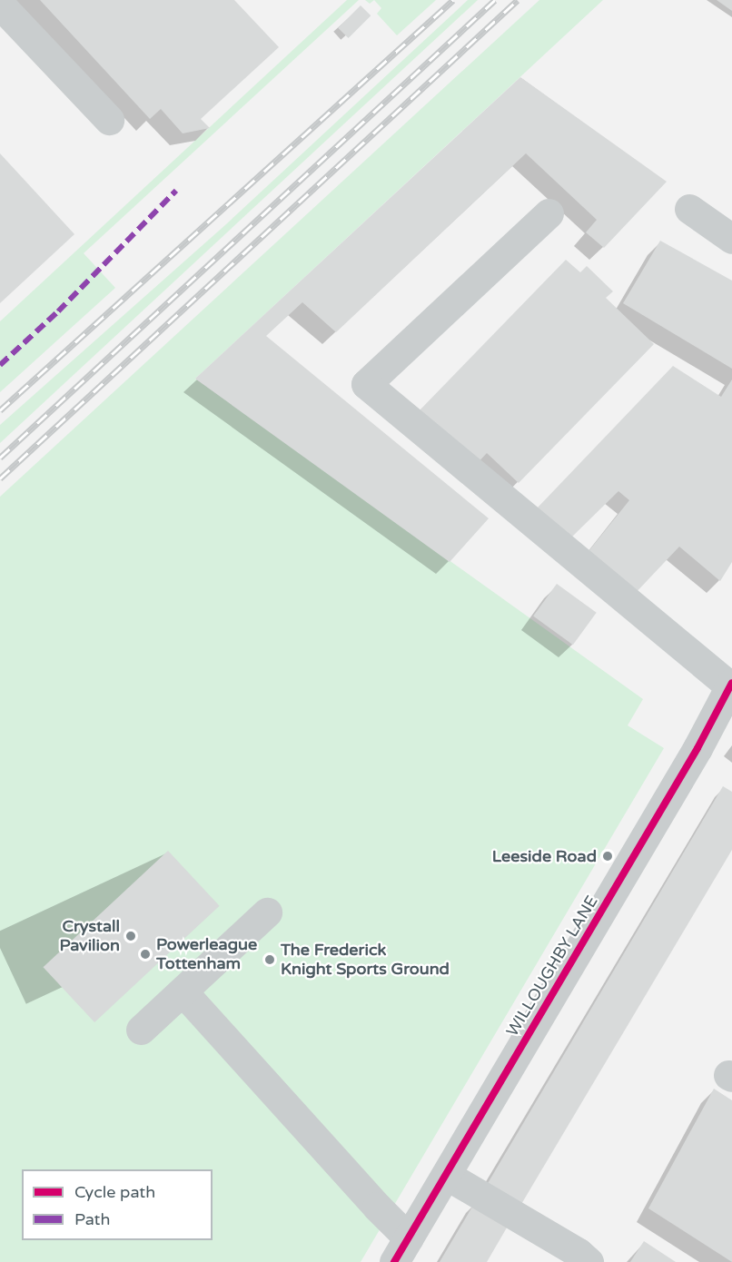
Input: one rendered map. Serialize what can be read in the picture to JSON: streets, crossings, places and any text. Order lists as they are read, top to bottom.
{
  "streets": {
    "street": ["WILLOUGHBY LANE"]
  },
  "places": [
    "Leeside Road",
    "Crystall Pavilion",
    "Powerleague Tottenham",
    "The Frederick Knight Sports Ground"
  ],
  "legend": ["Cycle path", "Path"]
}
